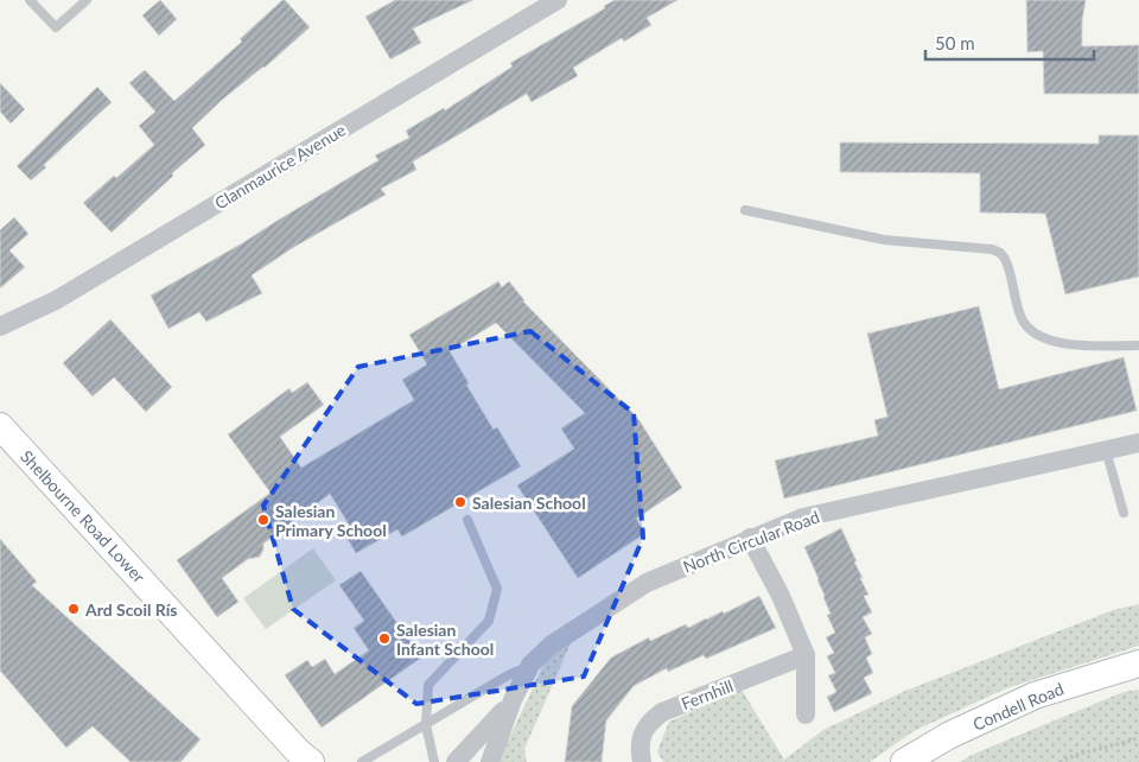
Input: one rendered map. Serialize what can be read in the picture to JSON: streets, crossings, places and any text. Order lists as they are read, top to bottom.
{
  "streets": {
    "main road": ["Shelbourne Road Lower", "Condell Road"],
    "street": ["Clanmaurice Avenue", "North Circular Road", "Fernhill"]
  },
  "places": [
    "Salesian School",
    "Salesian Primary School",
    "Ard Scoil Rís",
    "Salesian Infant School"
  ],
  "scale_bar": "50 m"
}
